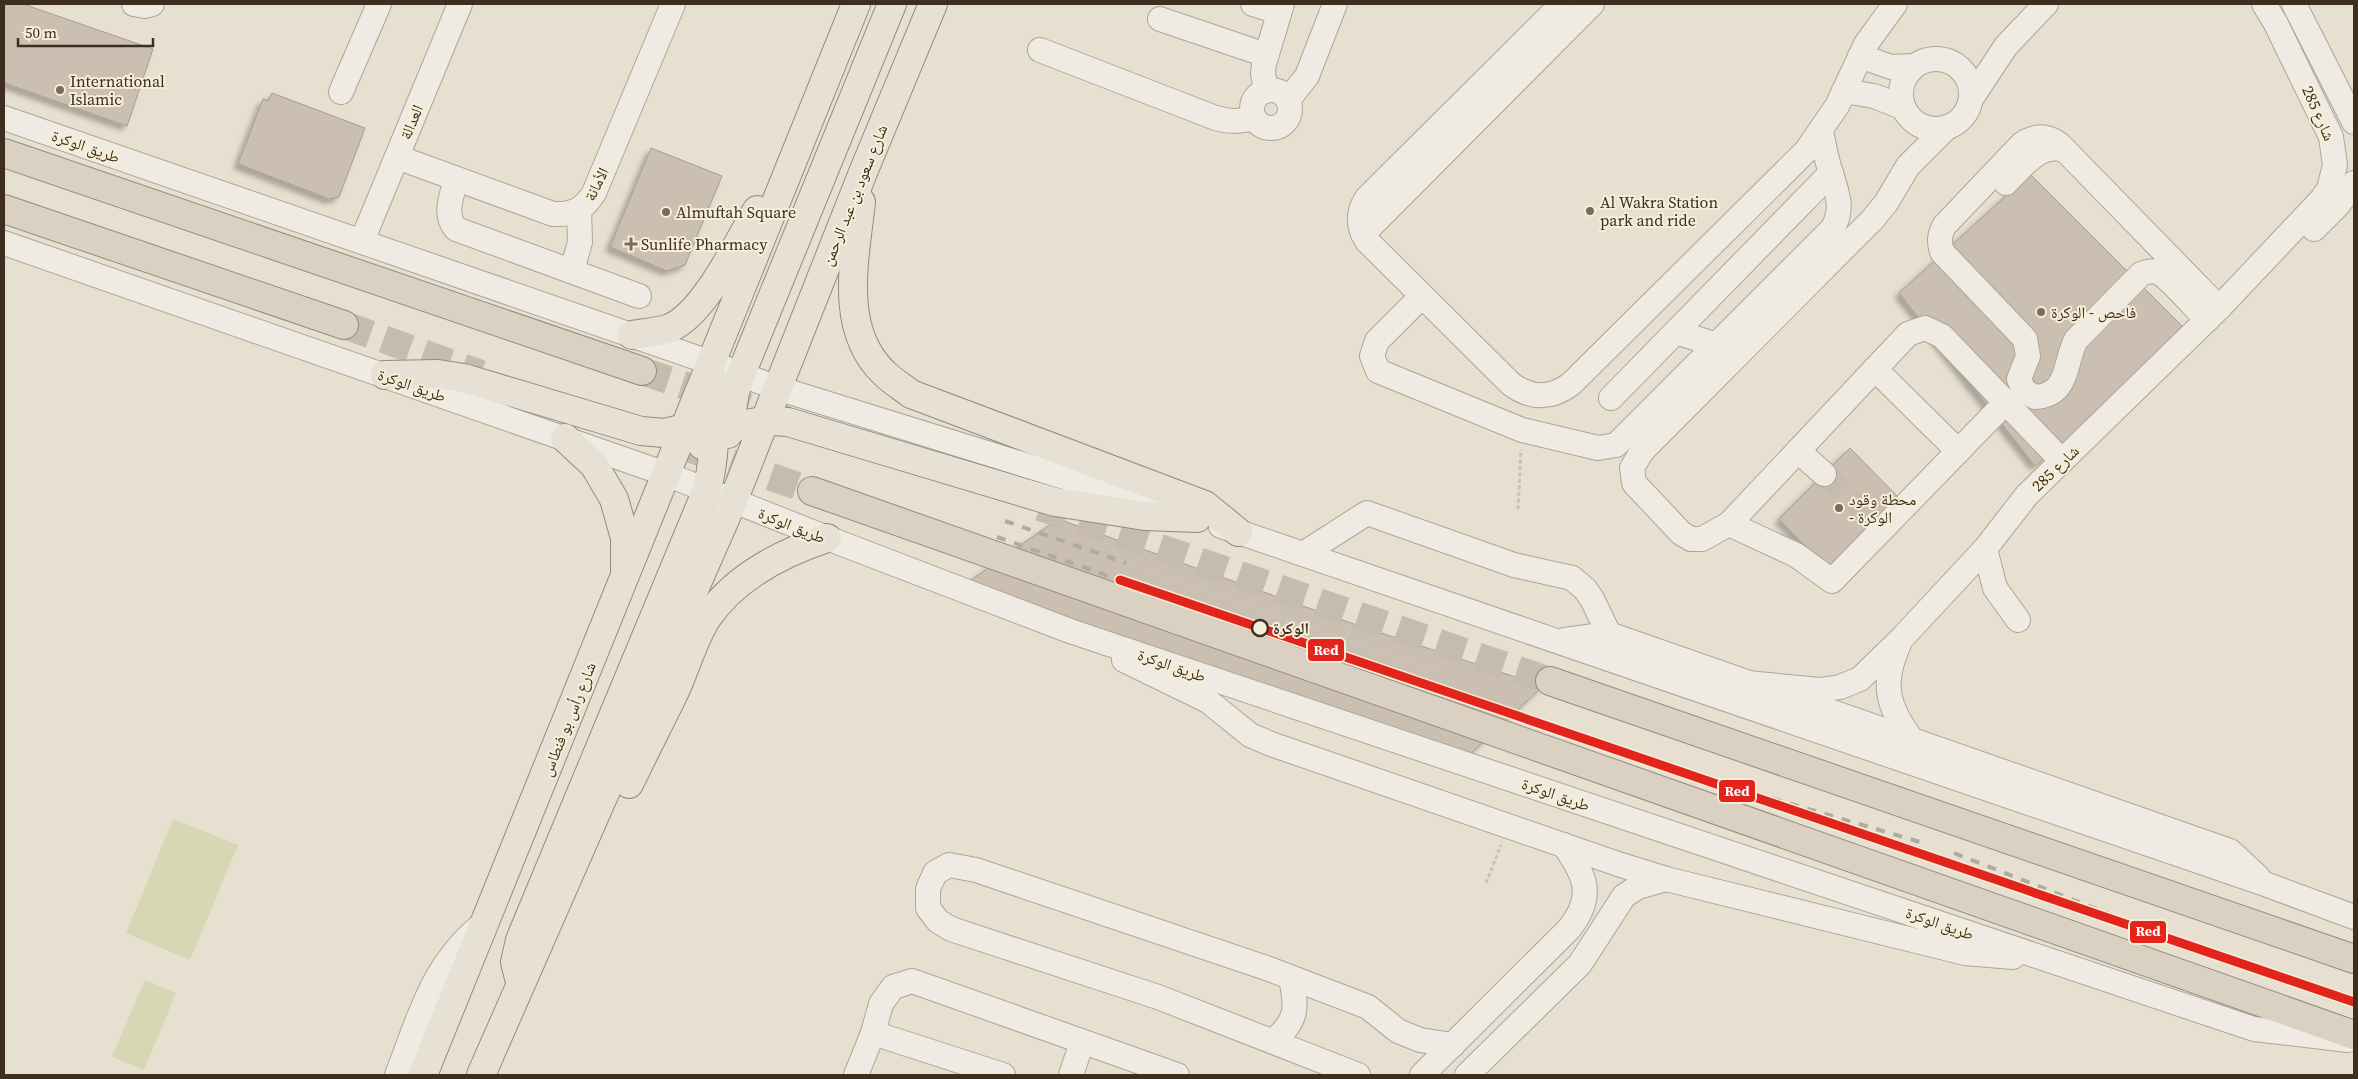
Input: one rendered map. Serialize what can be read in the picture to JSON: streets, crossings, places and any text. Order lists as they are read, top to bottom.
{
  "streets": {
    "highway": ["طريق الوكرة"],
    "main road": ["شارع سعود بن عبد الرحمن", "شارع رأس بو فنطاس"],
    "street": ["شارع 285", "العدالة", "الأمانة"]
  },
  "crossings": [
    ["العدالة", "طريق الوكرة"],
    ["العدالة", "الأمانة"],
    ["طريق الوكرة", "شارع سعود بن عبد الرحمن"],
    ["طريق الوكرة", "شارع رأس بو فنطاس"]
  ],
  "places": {
    "other": [
      "International Islamic",
      "Al Wakra Station park and ride",
      "Almuftah Square",
      "فاحص - الوكرة",
      "محطة وقود - الوكرة",
      "الوكرة"
    ],
    "health": ["Sunlife Pharmacy"]
  },
  "lines": ["transit line Red"],
  "scale_bar": "50 m"
}
